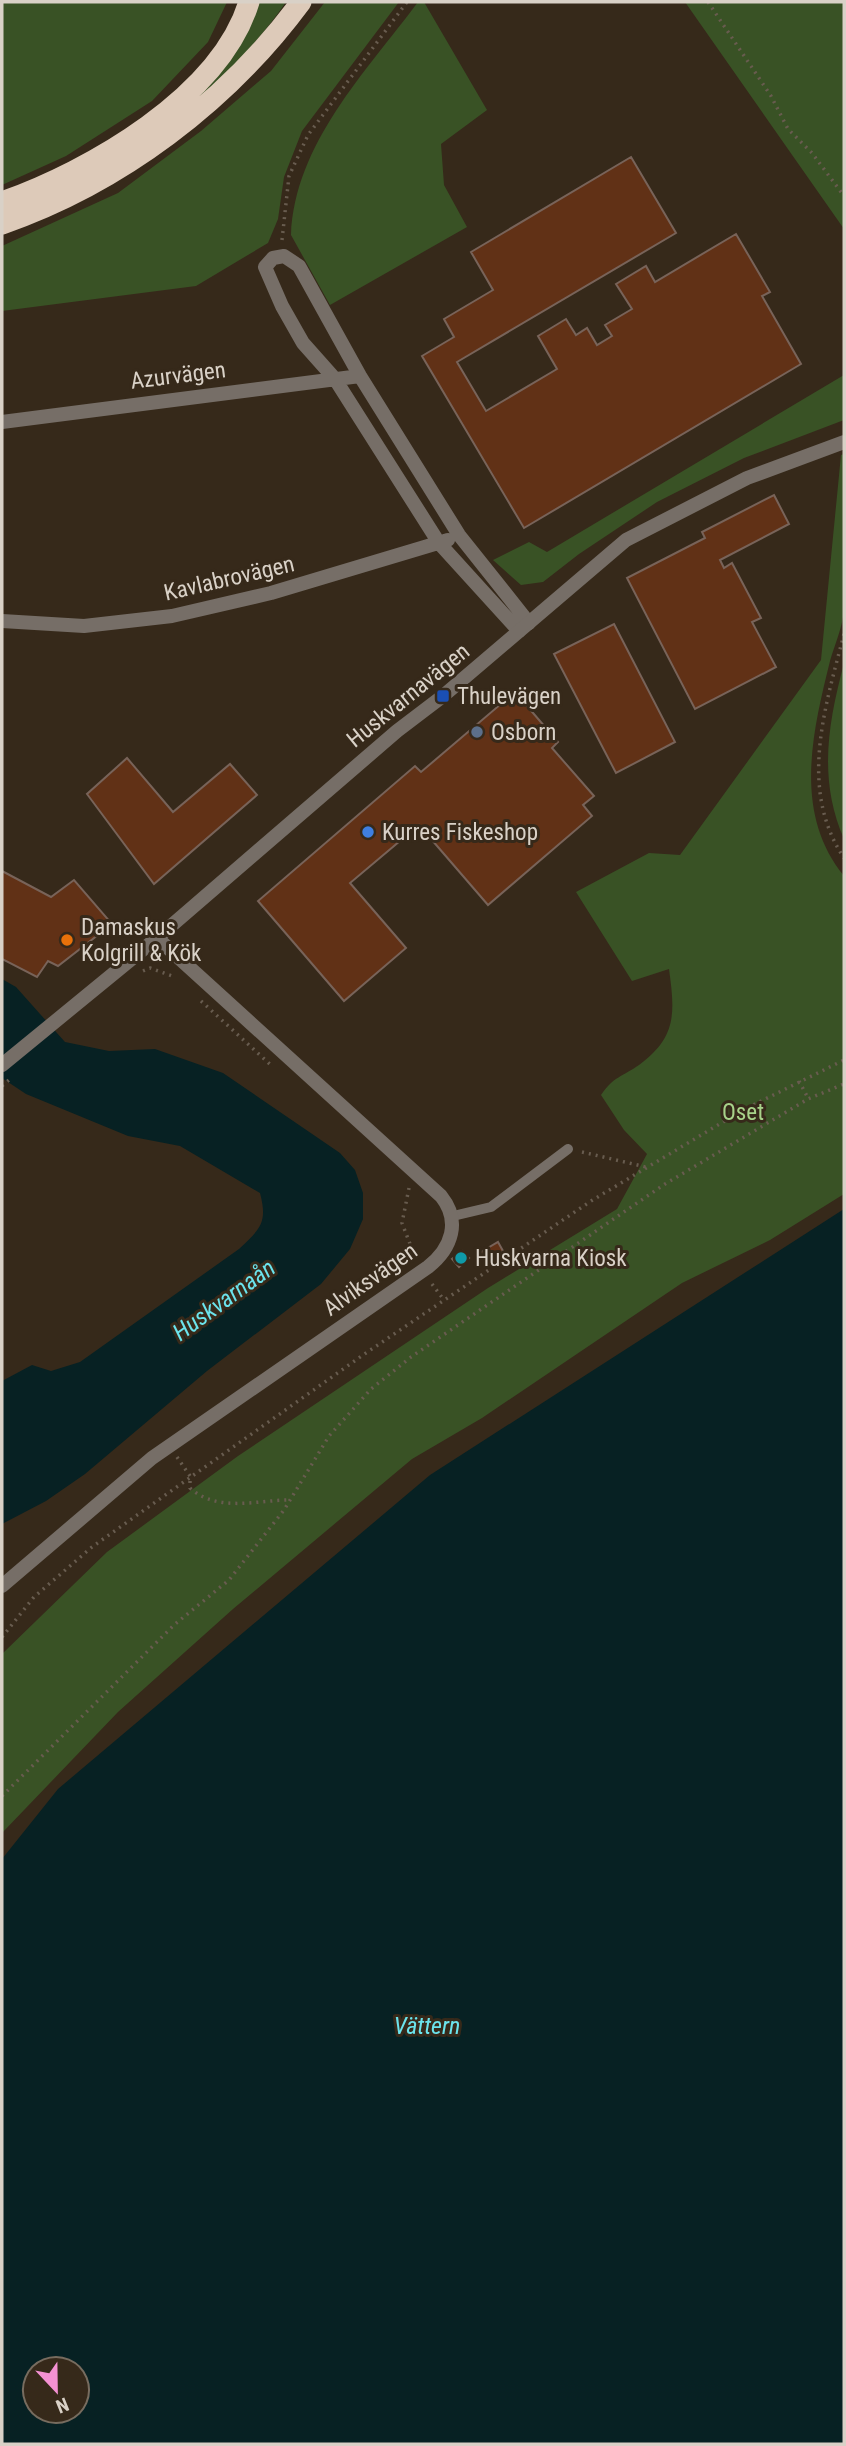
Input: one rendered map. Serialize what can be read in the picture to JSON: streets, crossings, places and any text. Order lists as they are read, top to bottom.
{
  "streets": {
    "street": [
      "Azurvägen",
      "Kavlabrovägen",
      "Huskvarnavägen",
      "Alviksvägen"
    ]
  },
  "water": ["Huskvarnaån", "Vättern"],
  "parks": ["Oset"],
  "places": {
    "transit": ["Thulevägen"],
    "other": [
      "Osborn",
      "Kurres Fiskeshop",
      "Damaskus Kolgrill & Kök",
      "Huskvarna Kiosk"
    ]
  },
  "north": "bottom"
}
